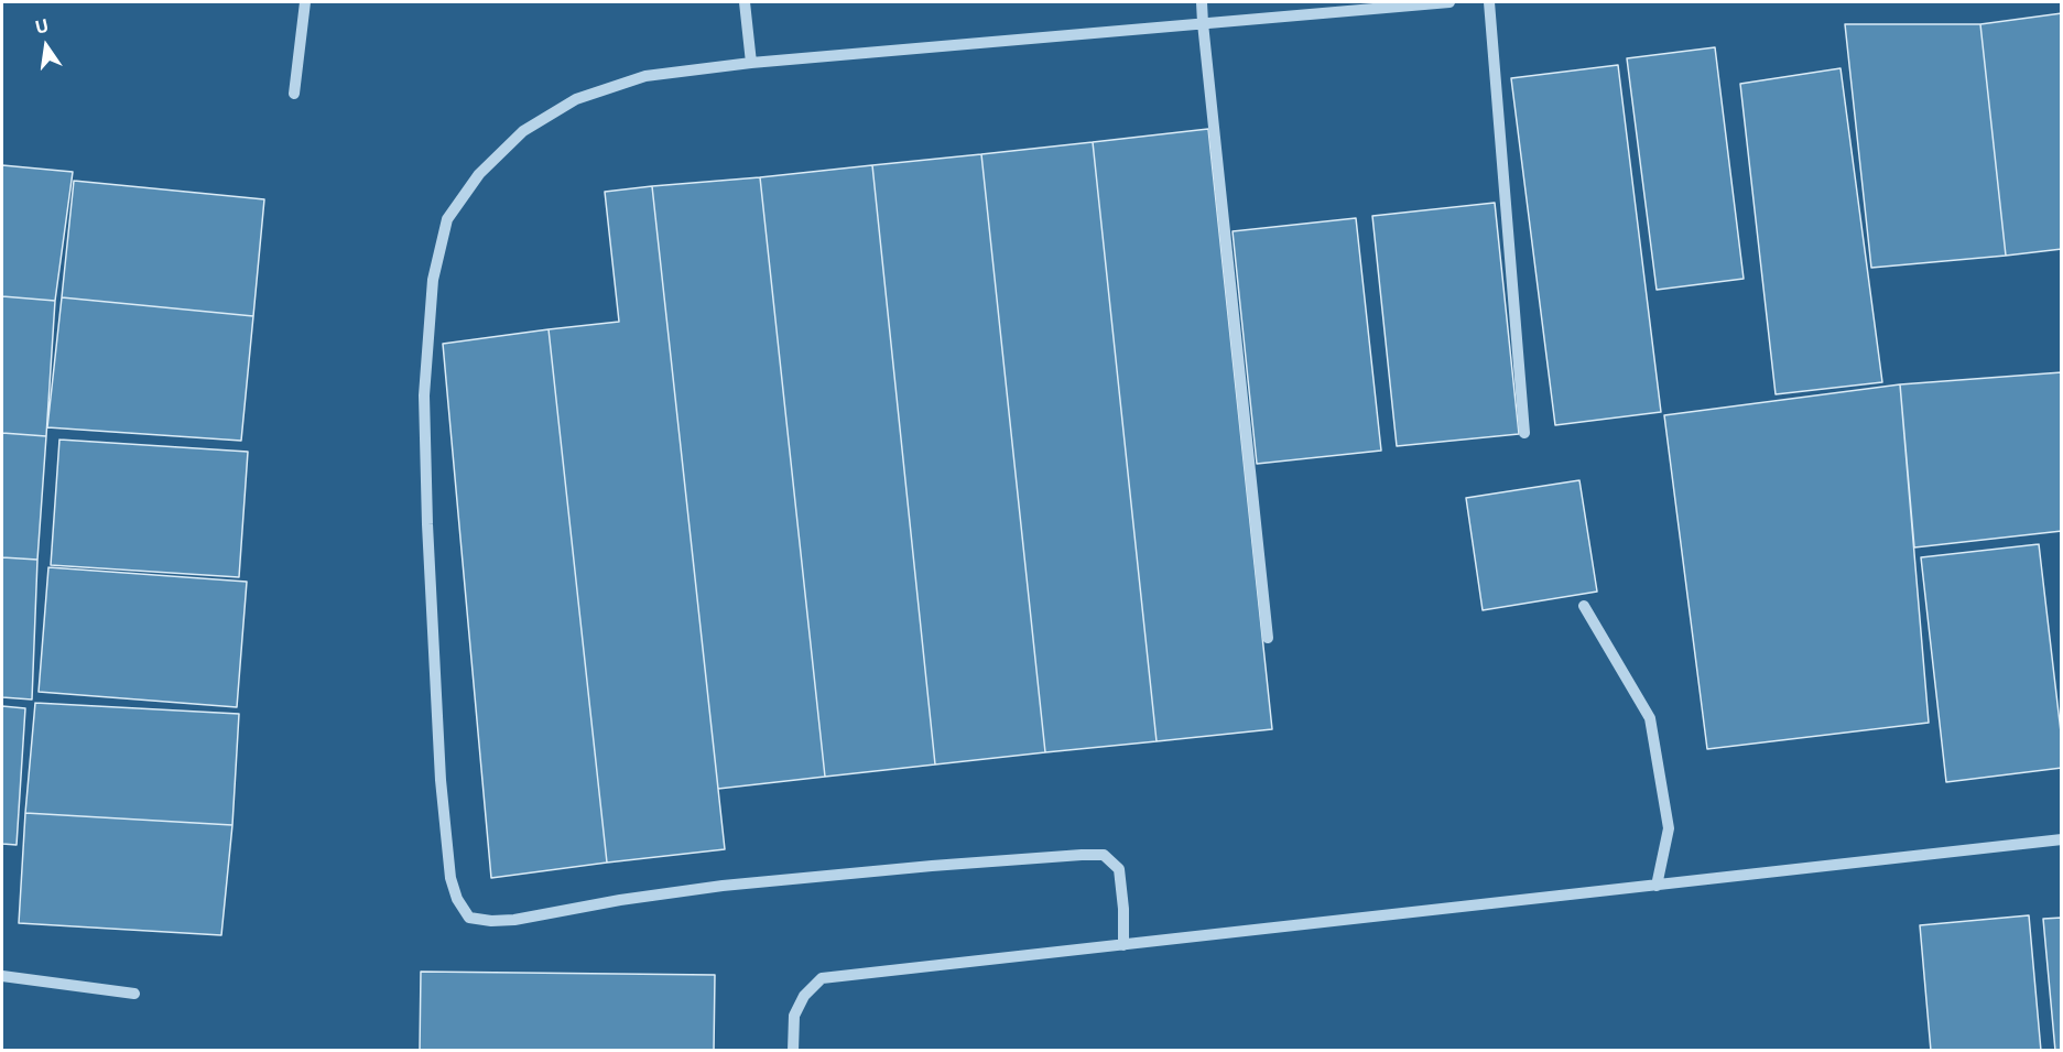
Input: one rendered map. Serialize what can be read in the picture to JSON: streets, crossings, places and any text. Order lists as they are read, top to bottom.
{
  "north": "top"
}
